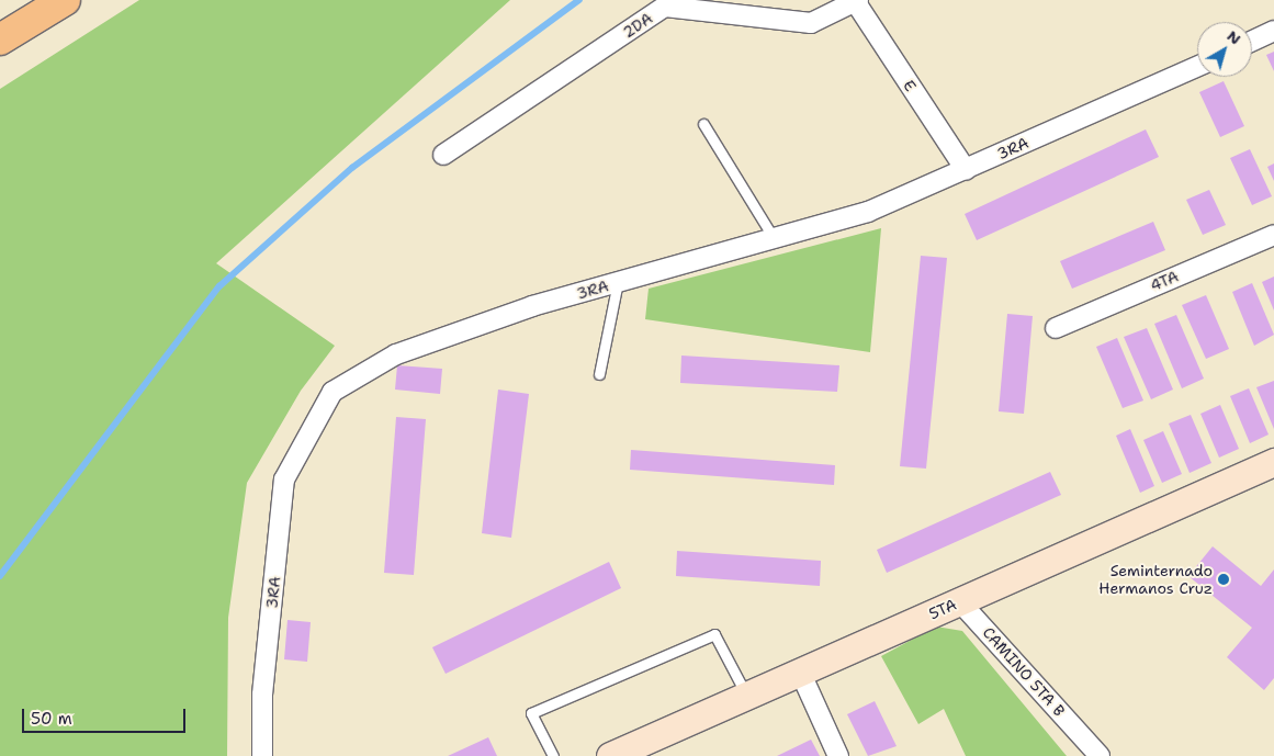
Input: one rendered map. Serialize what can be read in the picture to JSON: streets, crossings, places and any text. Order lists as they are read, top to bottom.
{
  "streets": {
    "street": [
      "2DA",
      "E",
      "3RA",
      "4TA",
      "5TA",
      "CAMINO 5TA B"
    ]
  },
  "crossings": [
    ["2DA", "E"],
    ["E", "3RA"],
    ["5TA", "CAMINO 5TA B"]
  ],
  "places": ["Seminternado Hermanos Cruz"],
  "scale_bar": "50 m",
  "north": "top right"
}
